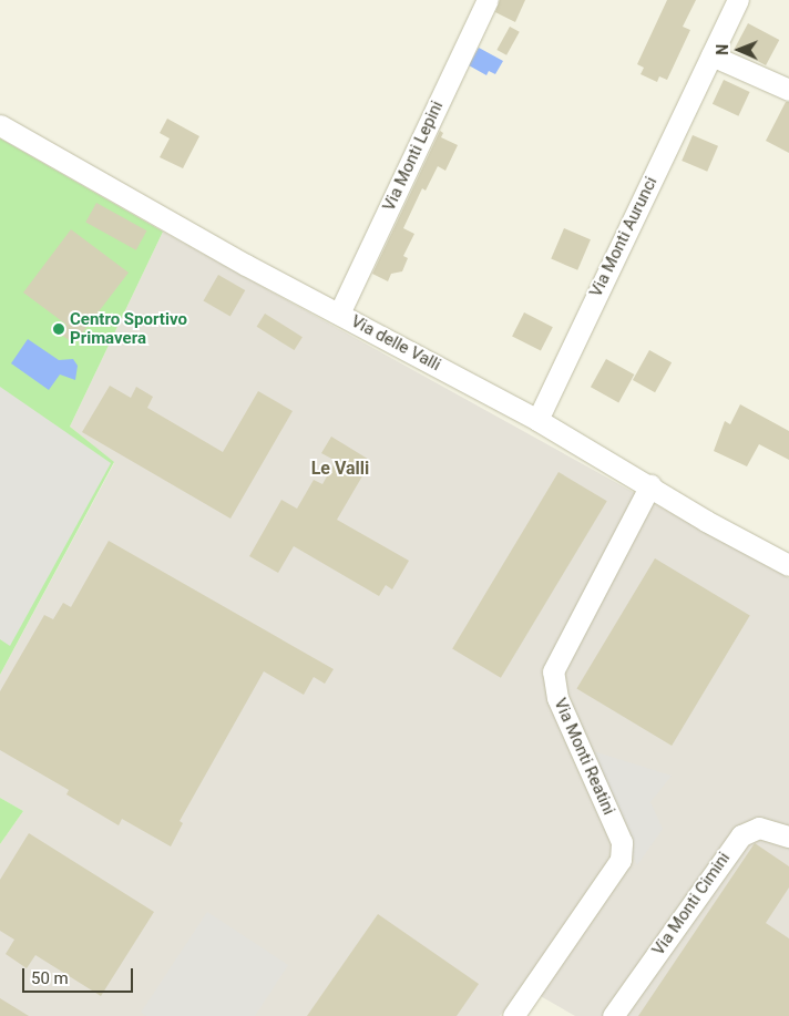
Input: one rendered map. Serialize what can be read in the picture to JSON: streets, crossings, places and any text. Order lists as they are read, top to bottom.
{
  "streets": {
    "street": [
      "Via Monti Lepini",
      "Via Monti Aurunci",
      "Via delle Valli",
      "Via Monti Reatini",
      "Via Monti Cimini"
    ]
  },
  "crossings": [
    ["Via Monti Lepini", "Via delle Valli"],
    ["Via Monti Aurunci", "Via delle Valli"],
    ["Via delle Valli", "Via Monti Reatini"]
  ],
  "districts": ["Le Valli"],
  "places": ["Centro Sportivo Primavera"],
  "scale_bar": "50 m",
  "north": "left"
}
